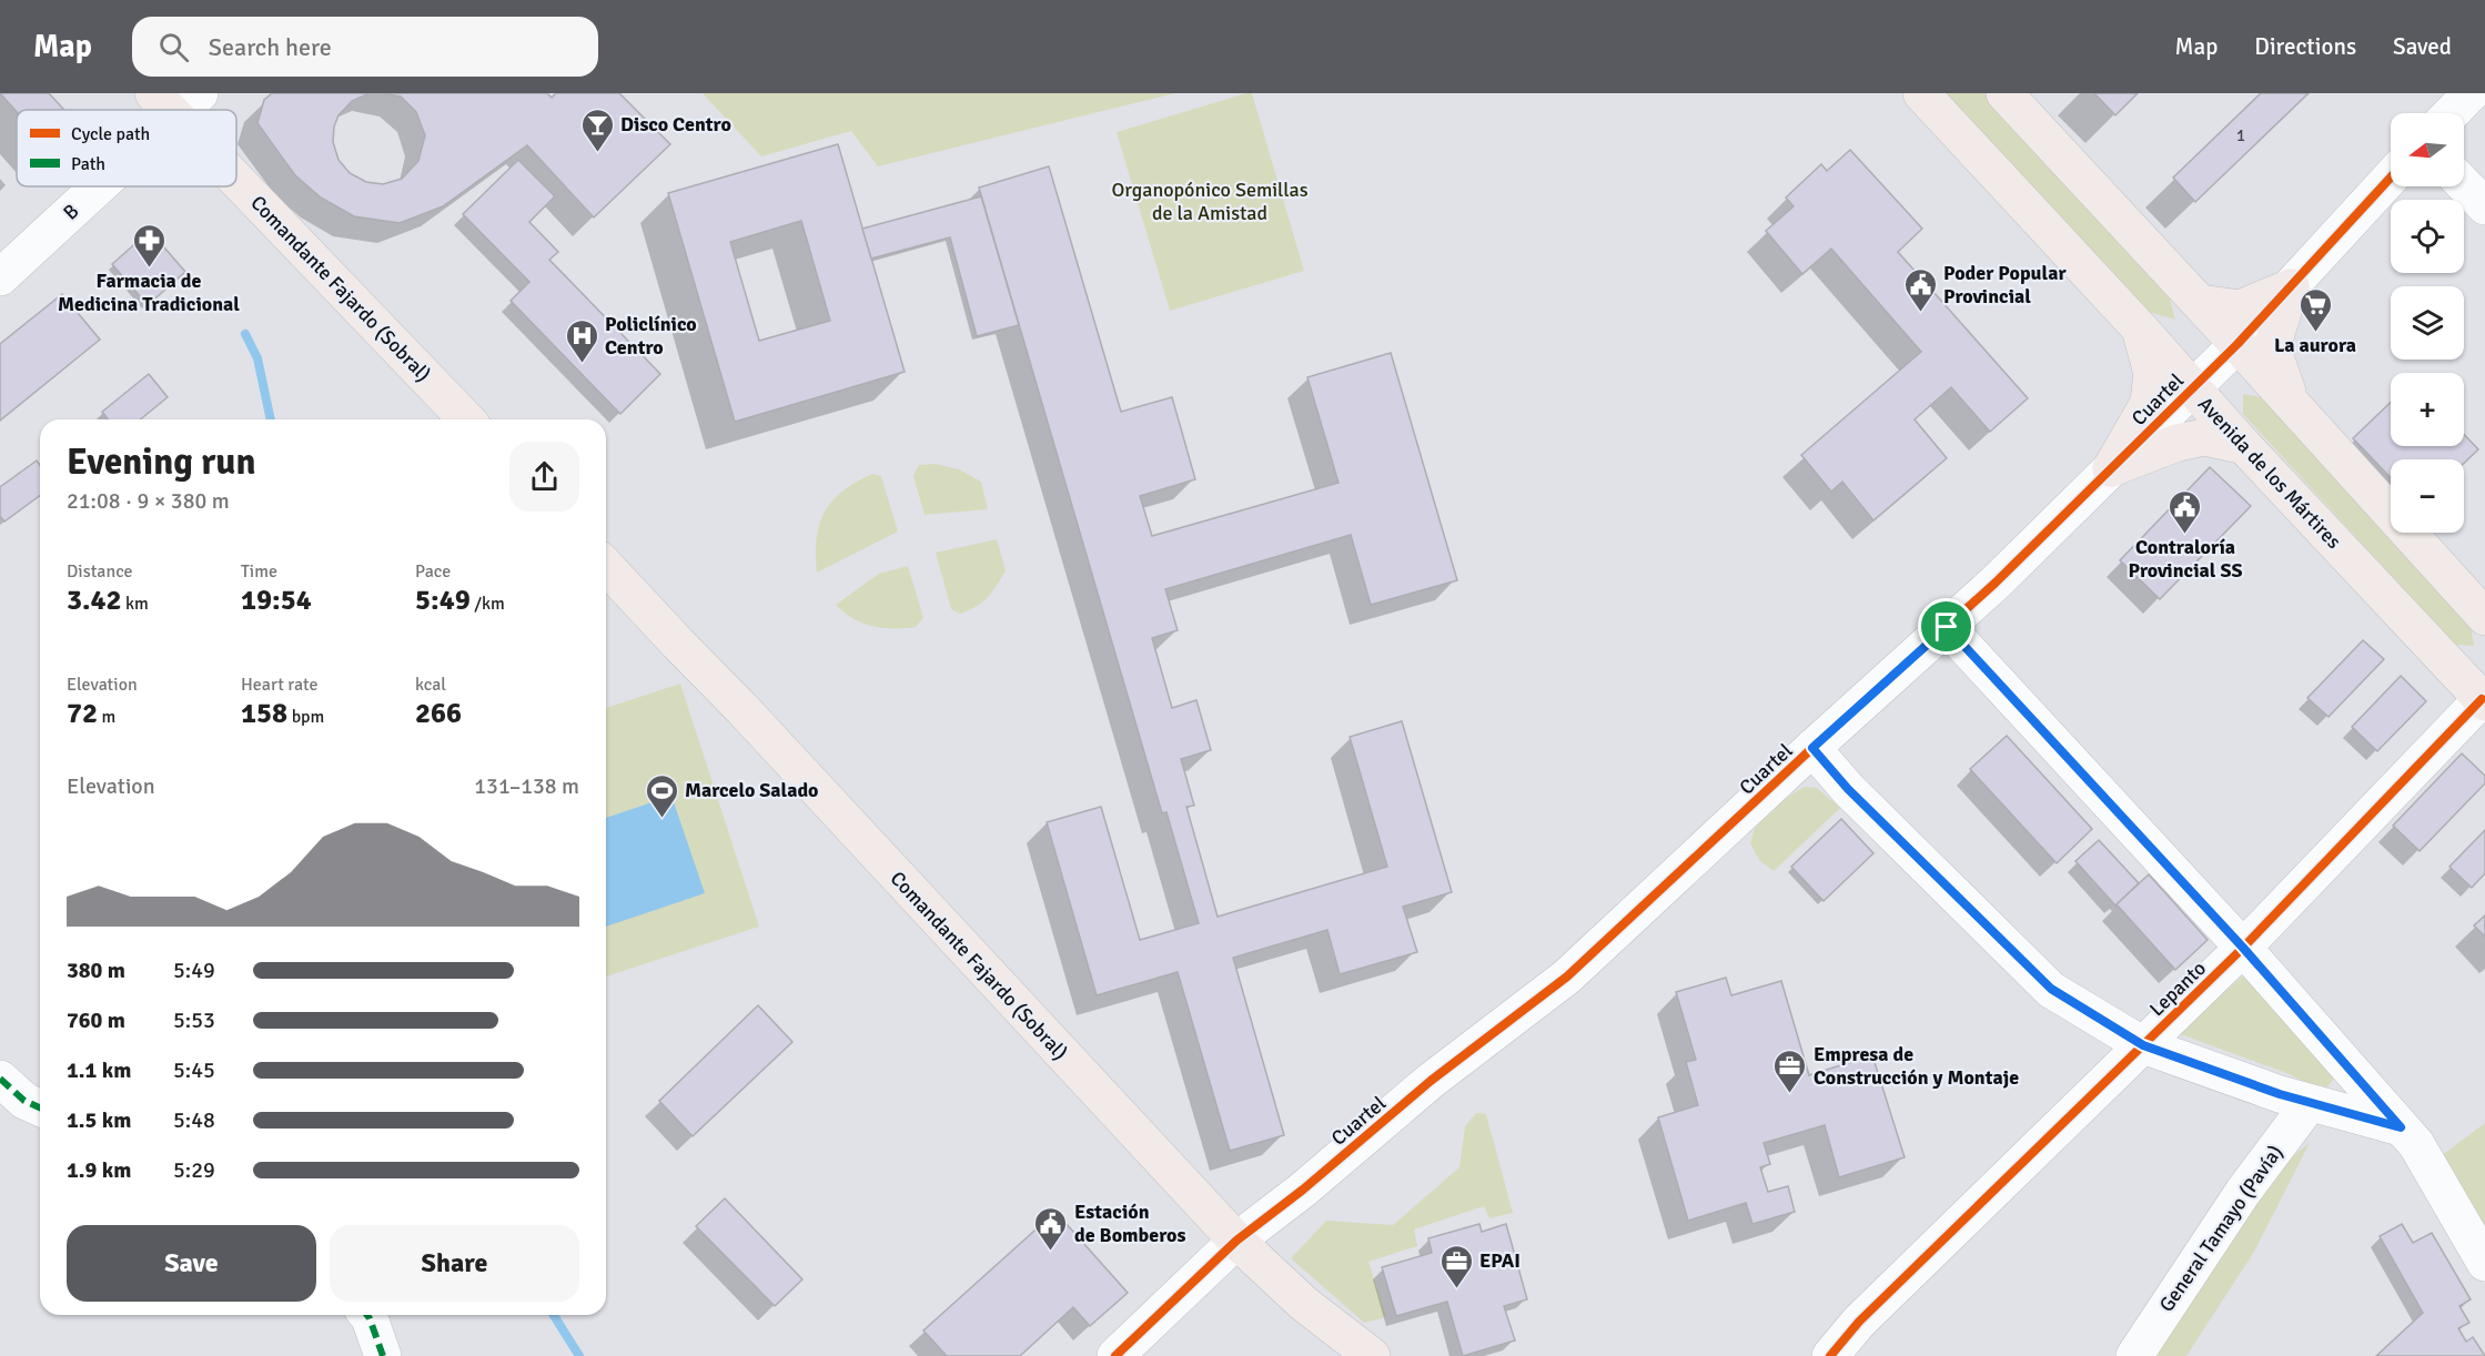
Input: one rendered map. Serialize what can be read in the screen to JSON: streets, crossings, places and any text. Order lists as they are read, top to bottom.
{
  "streets": {
    "main road": ["Comandante Fajardo (Sobral)", "Avenida de los Mártires"],
    "street": [
      "B",
      "Cuartel",
      "Lepanto",
      "General Tamayo (Pavía)"
    ]
  },
  "crossings": [
    ["Comandante Fajardo (Sobral)", "Cuartel"],
    ["Cuartel", "Avenida de los Mártires"],
    ["Avenida de los Mártires", "Lepanto"]
  ],
  "parks": ["Organopónico Semillas de la Amistad"],
  "places": {
    "bar": ["Disco Centro"],
    "pharmacy": ["Farmacia de Medicina Tradicional"],
    "public building": ["Poder Popular Provincial", "Contraloría Provincial SS", "Estación de Bomberos"],
    "supermarket": ["La aurora"],
    "hospital": ["Policlínico Centro"],
    "sports": ["Marcelo Salado"],
    "office": ["Empresa de Construcción y Montaje", "EPAI"]
  },
  "house_numbers": ["1"],
  "legend": ["Cycle path", "Path"],
  "north": "left",
  "page": {
    "header": "Map",
    "search": "Search here",
    "nav": ["Map", "Directions", "Saved"],
    "map_buttons": ["+", "−"],
    "heading": ["Evening run", "21:08 · 9 × 380 m"],
    "stats": [
      ["Distance", "3.42 km"],
      ["Time", "19:54"],
      ["Pace", "5:49 /km"],
      ["Elevation", "72 m"],
      ["Heart rate", "158 bpm"],
      ["kcal", "266"]
    ],
    "chart": ["Elevation", "131–138 m"],
    "list": [
      {
        "name": "380 m",
        "note": "5:49"
      },
      {
        "name": "760 m",
        "note": "5:53"
      },
      {
        "name": "1.1 km",
        "note": "5:45"
      },
      {
        "name": "1.5 km",
        "note": "5:48"
      },
      {
        "name": "1.9 km",
        "note": "5:29"
      }
    ],
    "buttons": ["Save", "Share"]
  }
}
